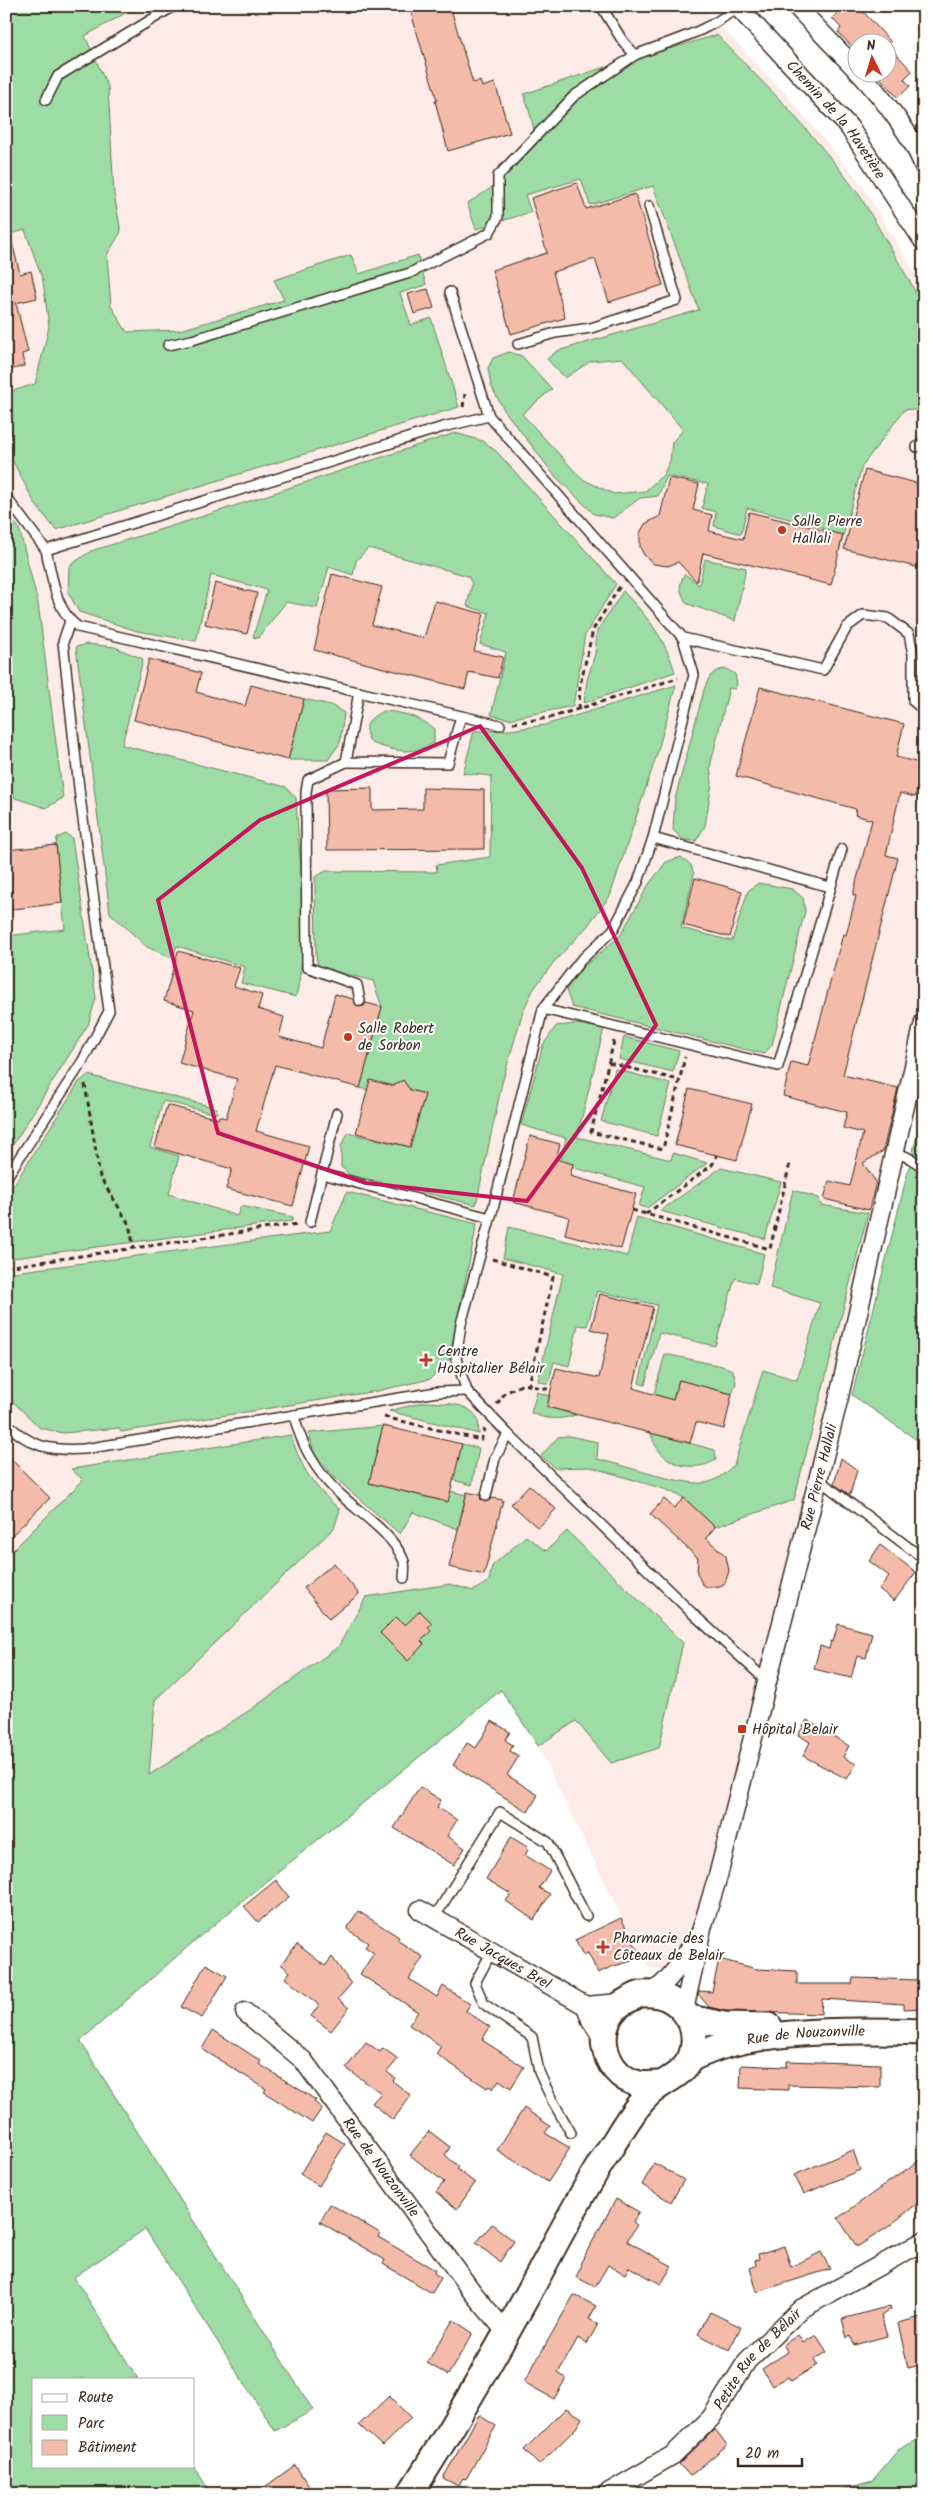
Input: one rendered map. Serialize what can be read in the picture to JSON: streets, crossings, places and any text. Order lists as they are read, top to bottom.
{
  "streets": {
    "main road": ["Rue de Nouzonville"],
    "street": [
      "Chemin de la Havetière",
      "Rue Pierre Hallali",
      "Rue Jacques Brel",
      "Petite Rue de Bélair"
    ]
  },
  "crossings": [
    ["Rue Pierre Hallali", "Rue de Nouzonville"]
  ],
  "places": {
    "other": ["Salle Pierre Hallali", "Salle Robert de Sorbon"],
    "health": ["Centre Hospitalier Bélair", "Pharmacie des Côteaux de Belair"],
    "transit": ["Hôpital Belair"]
  },
  "legend": ["Route", "Parc", "Bâtiment"],
  "scale_bar": "20 m",
  "north": "top"
}
